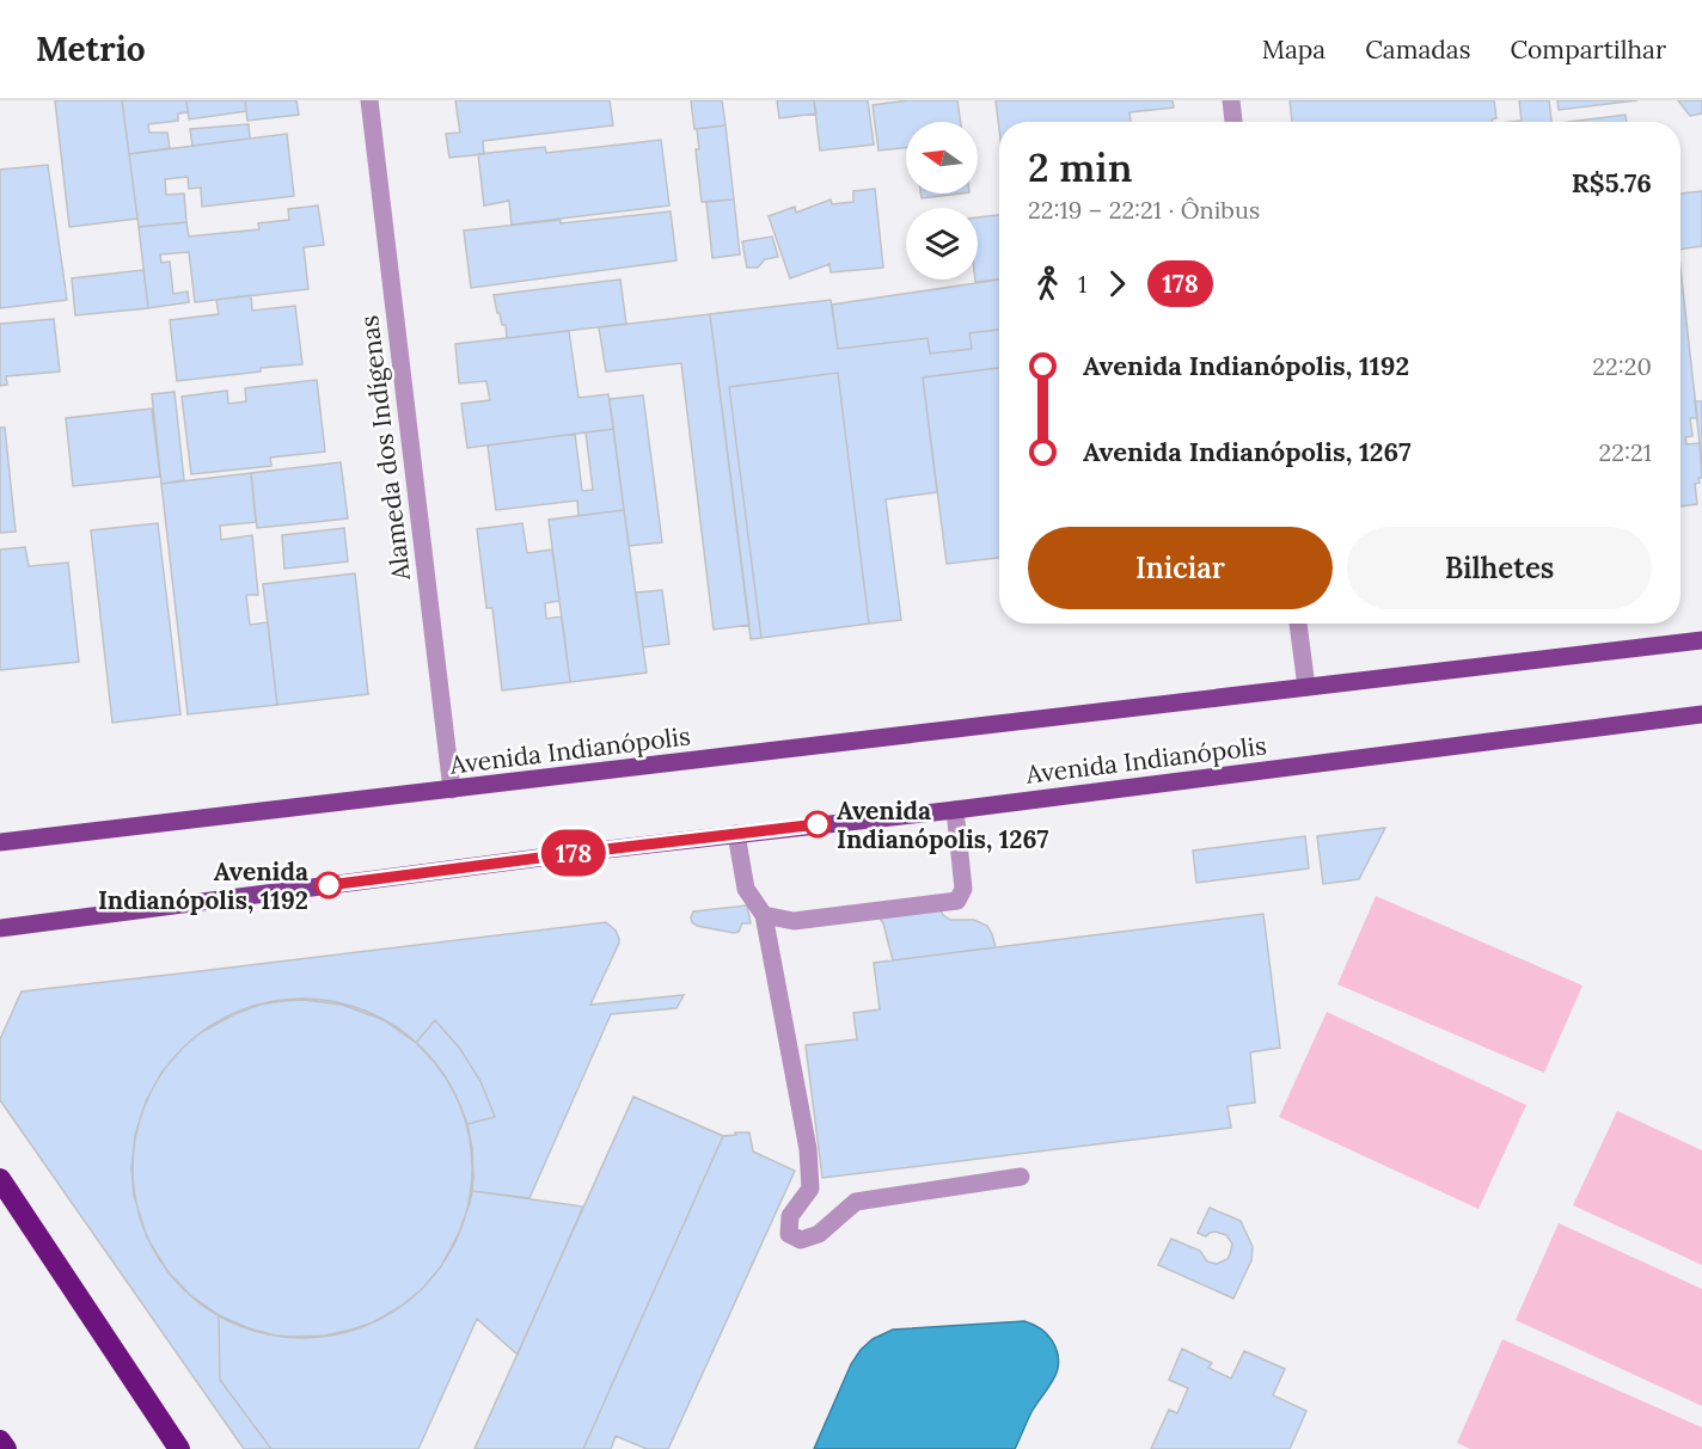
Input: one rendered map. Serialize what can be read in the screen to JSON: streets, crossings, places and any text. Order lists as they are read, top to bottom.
{
  "streets": {
    "main road": ["Avenida Indianópolis"],
    "street": ["Alameda dos Indígenas"]
  },
  "crossings": [
    ["Alameda dos Indígenas", "Avenida Indianópolis"]
  ],
  "places": ["Avenida Indianópolis, 1267", "Avenida Indianópolis, 1192"],
  "lines": ["bus line 178"],
  "north": "left",
  "page": {
    "header": "Metrio",
    "nav": ["Mapa", "Camadas", "Compartilhar"],
    "on_map": "178",
    "heading": ["2 min", "22:19 – 22:21 · Ônibus", "R$5.76"],
    "legs": ["1", "178"],
    "list": [
      {
        "name": "Avenida Indianópolis, 1192",
        "value": "22:20"
      },
      {
        "name": "Avenida Indianópolis, 1267",
        "value": "22:21"
      }
    ],
    "buttons": ["Iniciar", "Bilhetes"]
  }
}
